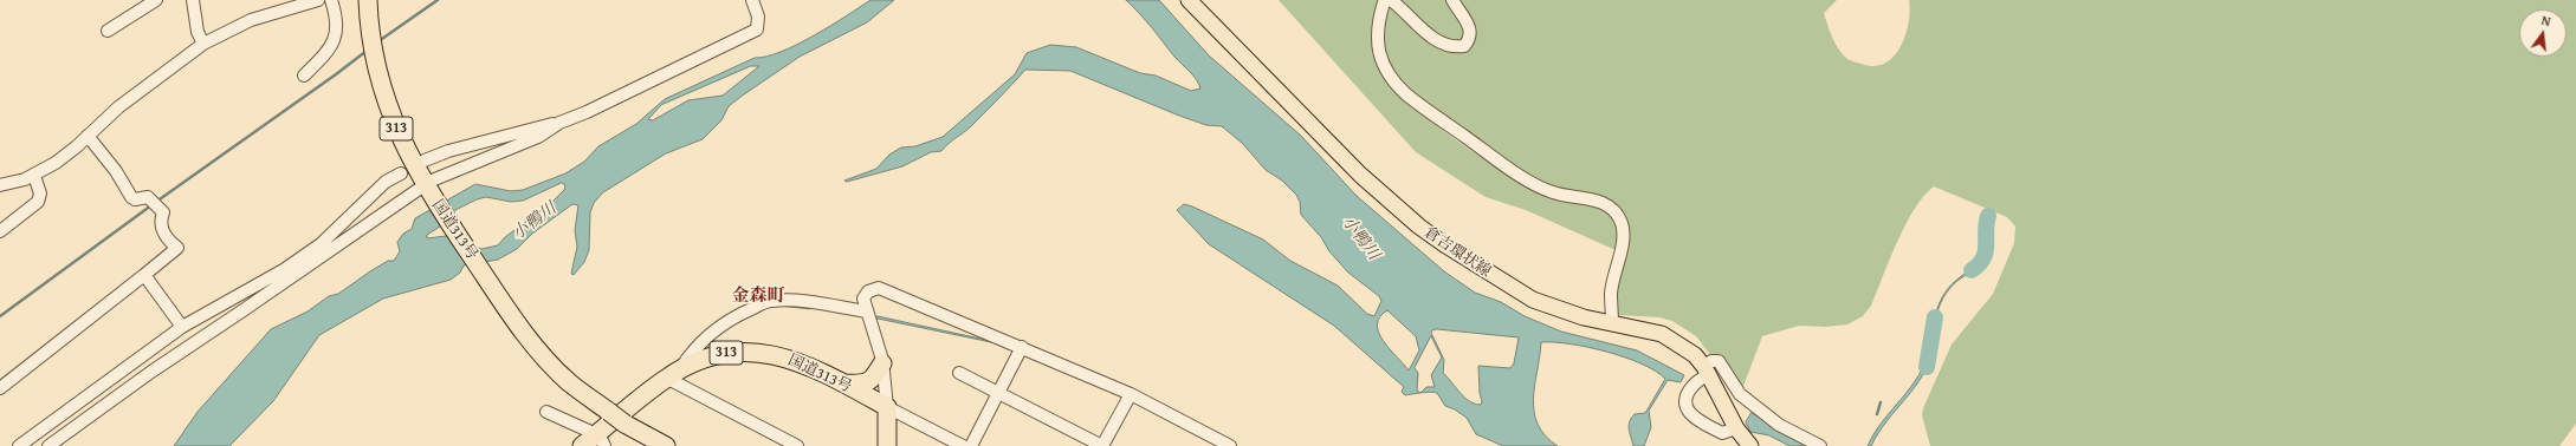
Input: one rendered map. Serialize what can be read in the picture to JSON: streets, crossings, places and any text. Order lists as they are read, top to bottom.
{
  "streets": {
    "highway": ["313", "国道313号"],
    "main road": ["倉吉環状線"]
  },
  "districts": ["金森町"],
  "water": ["小鴨川"],
  "north": "top"
}
